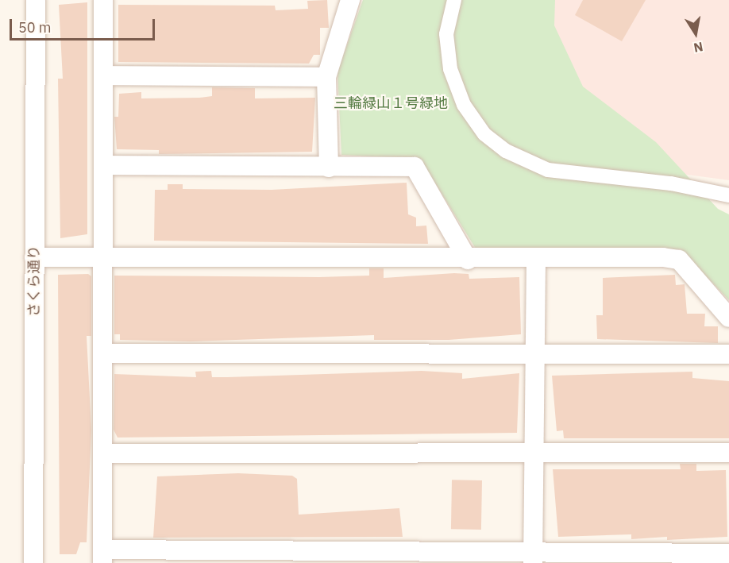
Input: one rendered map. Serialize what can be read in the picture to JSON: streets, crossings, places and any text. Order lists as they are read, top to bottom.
{
  "streets": {
    "street": ["さくら通り"]
  },
  "parks": ["三輪緑山１号緑地"],
  "scale_bar": "50 m",
  "north": "bottom"
}
